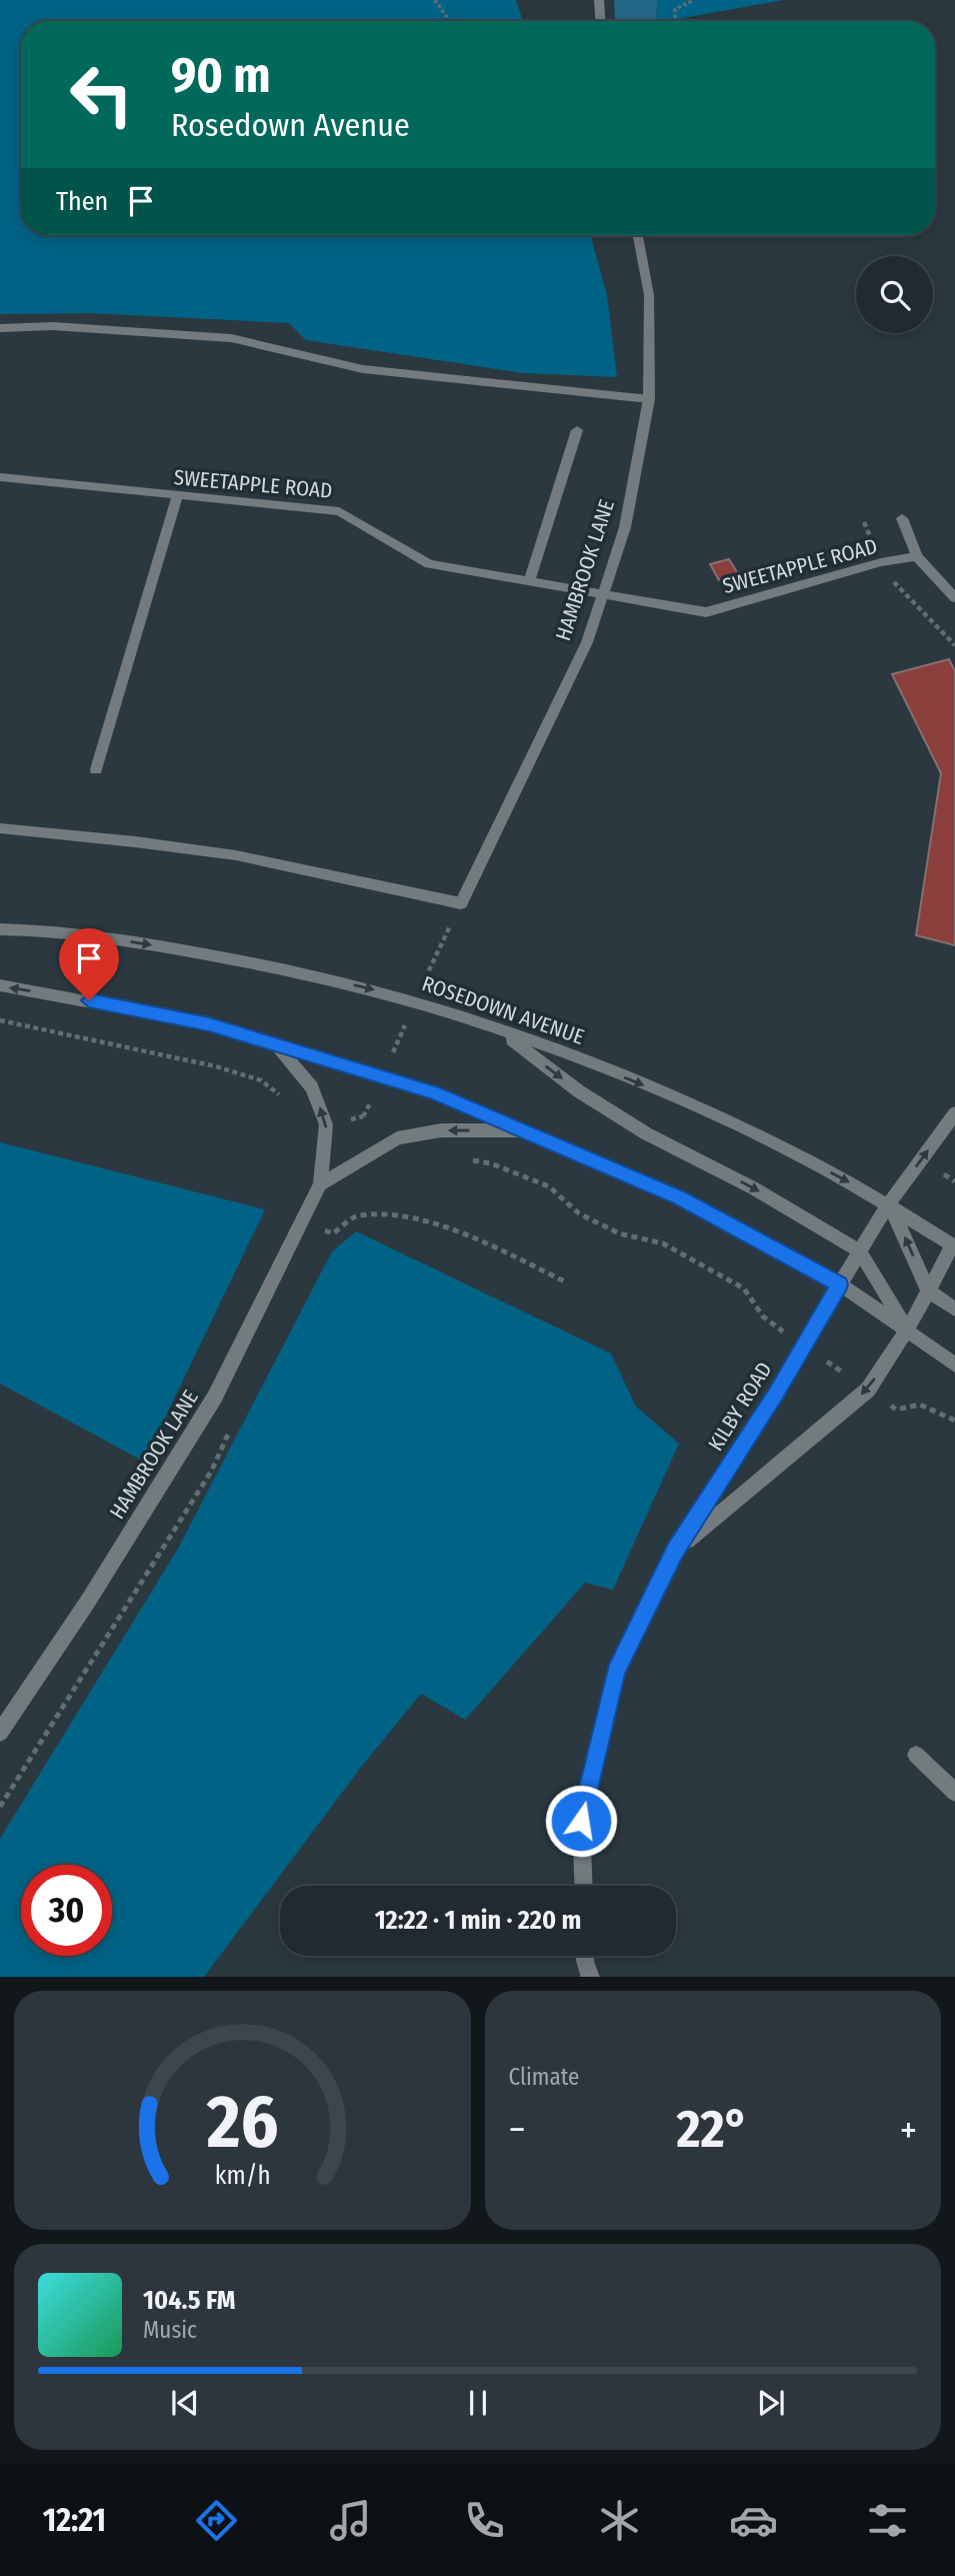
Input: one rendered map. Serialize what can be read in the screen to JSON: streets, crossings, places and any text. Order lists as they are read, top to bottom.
{
  "streets": {
    "street": [
      "SWEETAPPLE ROAD",
      "HAMBROOK LANE",
      "ROSEDOWN AVENUE",
      "KILBY ROAD"
    ]
  },
  "crossings": [
    ["SWEETAPPLE ROAD", "HAMBROOK LANE"],
    ["ROSEDOWN AVENUE", "KILBY ROAD"]
  ],
  "page": {
    "turn": ["90 m", "Rosedown Avenue"],
    "then": "Then",
    "limit": "30",
    "trip": "12:22 · 1 min · 220 m",
    "tile": "Climate",
    "heat": ["−", "22°", "+"],
    "song": ["104.5 FM", "Music"],
    "tabs": "12:21",
    "gauge": ["26", "km/h"]
  }
}
